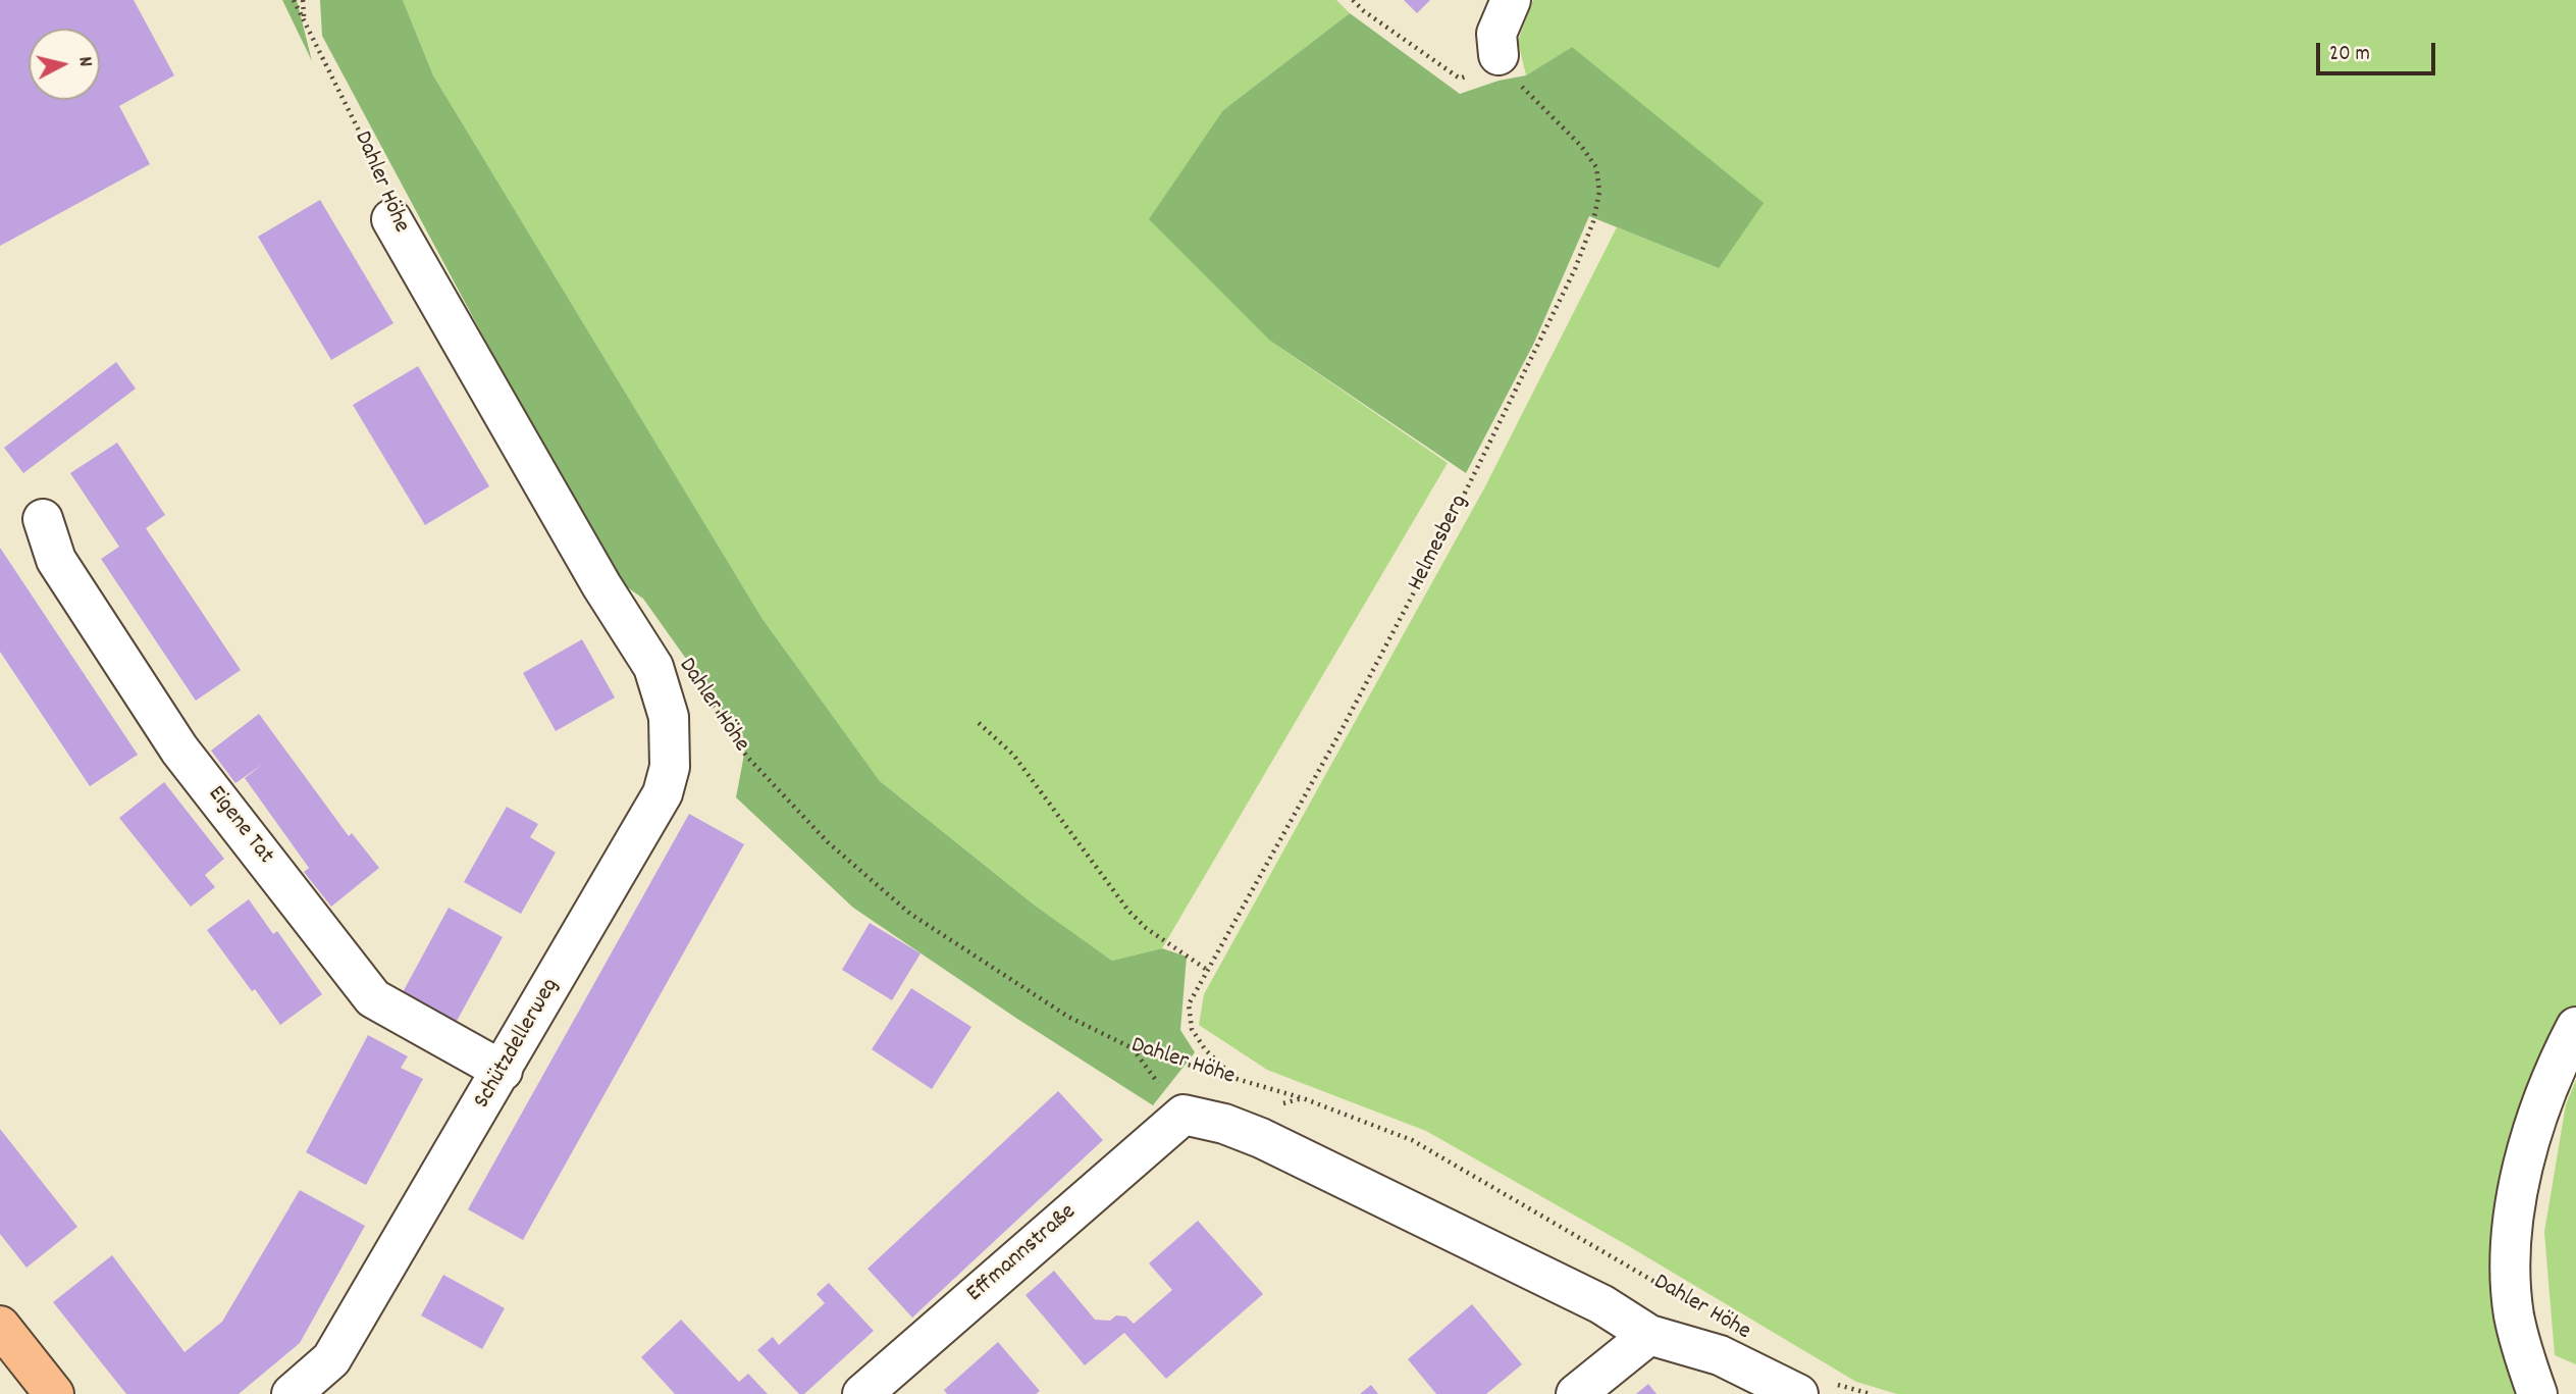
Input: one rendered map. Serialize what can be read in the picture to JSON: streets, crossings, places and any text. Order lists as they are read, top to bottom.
{
  "streets": {
    "street": [
      "Dahler Höhe",
      "Eigene Tat",
      "Schützdellerweg",
      "Effmannstraße"
    ],
    "path": ["Helmesberg"]
  },
  "crossings": [
    ["Dahler Höhe", "Helmesberg"],
    ["Dahler Höhe", "Schützdellerweg"],
    ["Dahler Höhe", "Effmannstraße"],
    ["Eigene Tat", "Schützdellerweg"]
  ],
  "scale_bar": "20 m",
  "north": "right"
}
